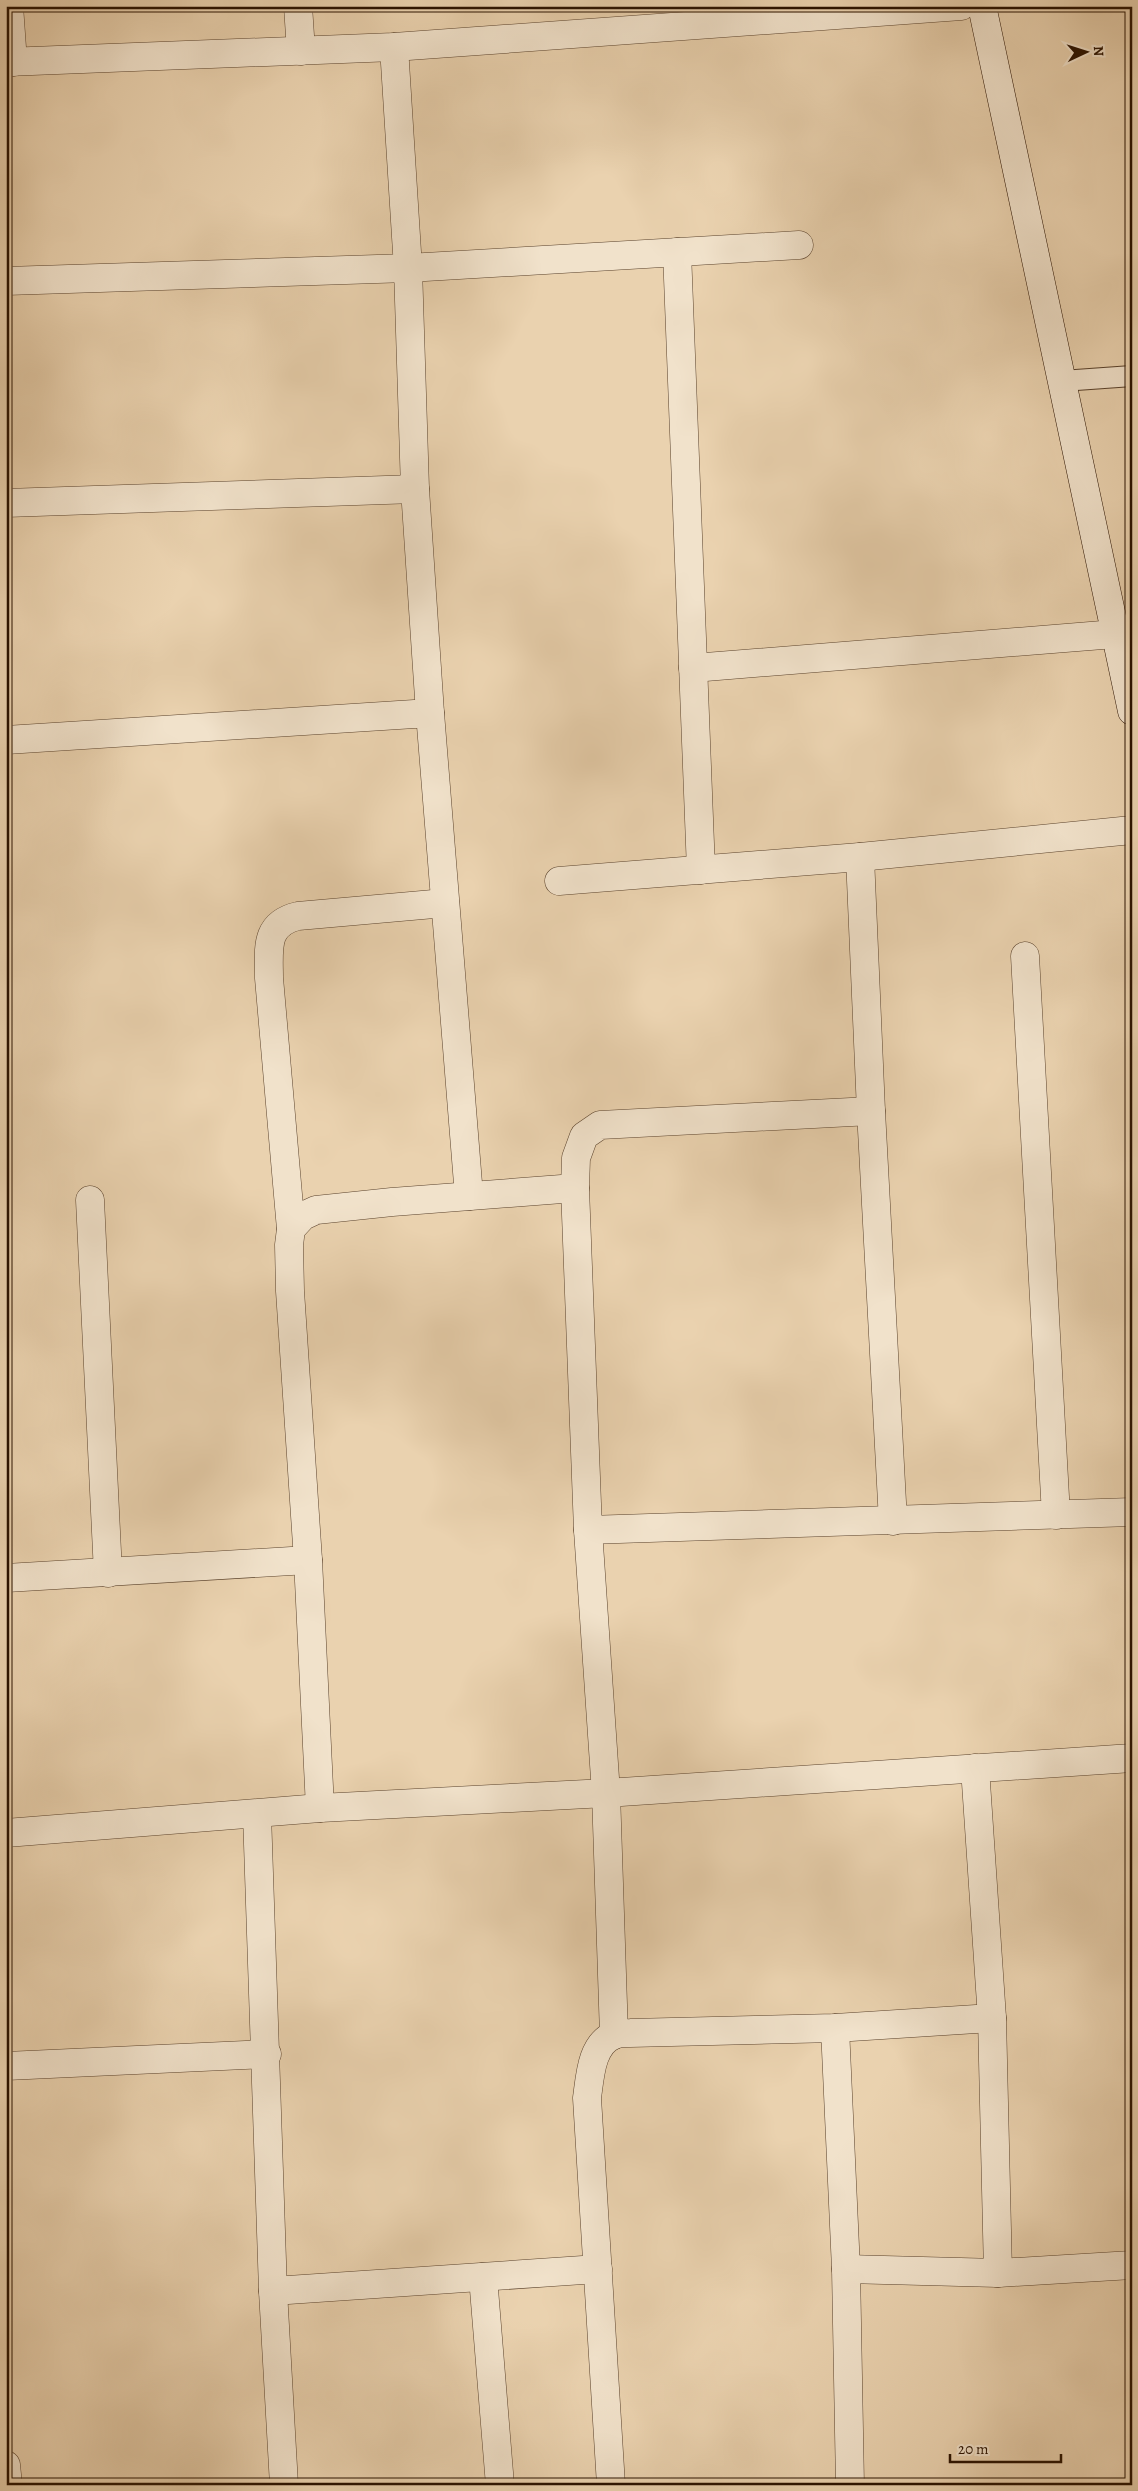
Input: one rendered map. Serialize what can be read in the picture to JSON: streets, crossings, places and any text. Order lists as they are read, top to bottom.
{
  "scale_bar": "20 m",
  "north": "right"
}
